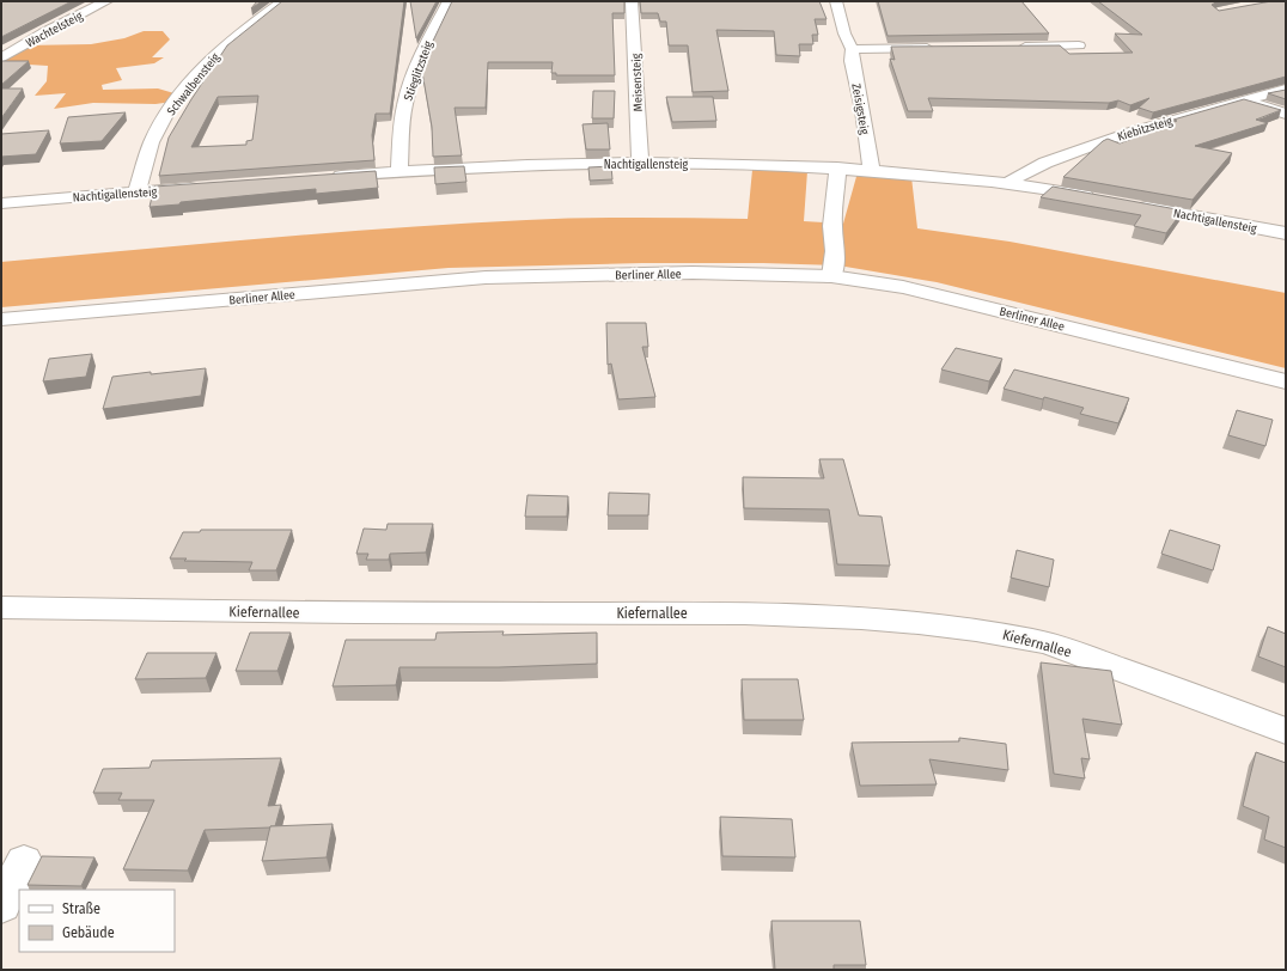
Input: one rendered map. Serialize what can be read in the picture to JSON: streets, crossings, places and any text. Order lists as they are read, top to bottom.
{
  "streets": {
    "street": [
      "Wachtelsteig",
      "Stieglitzsteig",
      "Meisensteig",
      "Schwalbensteig",
      "Zeisigsteig",
      "Kiebitzsteig",
      "Nachtigallensteig",
      "Berliner Allee",
      "Kiefernallee"
    ]
  },
  "crossings": [
    ["Stieglitzsteig", "Nachtigallensteig"],
    ["Meisensteig", "Nachtigallensteig"],
    ["Schwalbensteig", "Nachtigallensteig"],
    ["Zeisigsteig", "Nachtigallensteig"],
    ["Kiebitzsteig", "Nachtigallensteig"]
  ],
  "legend": ["Straße", "Gebäude"]
}
